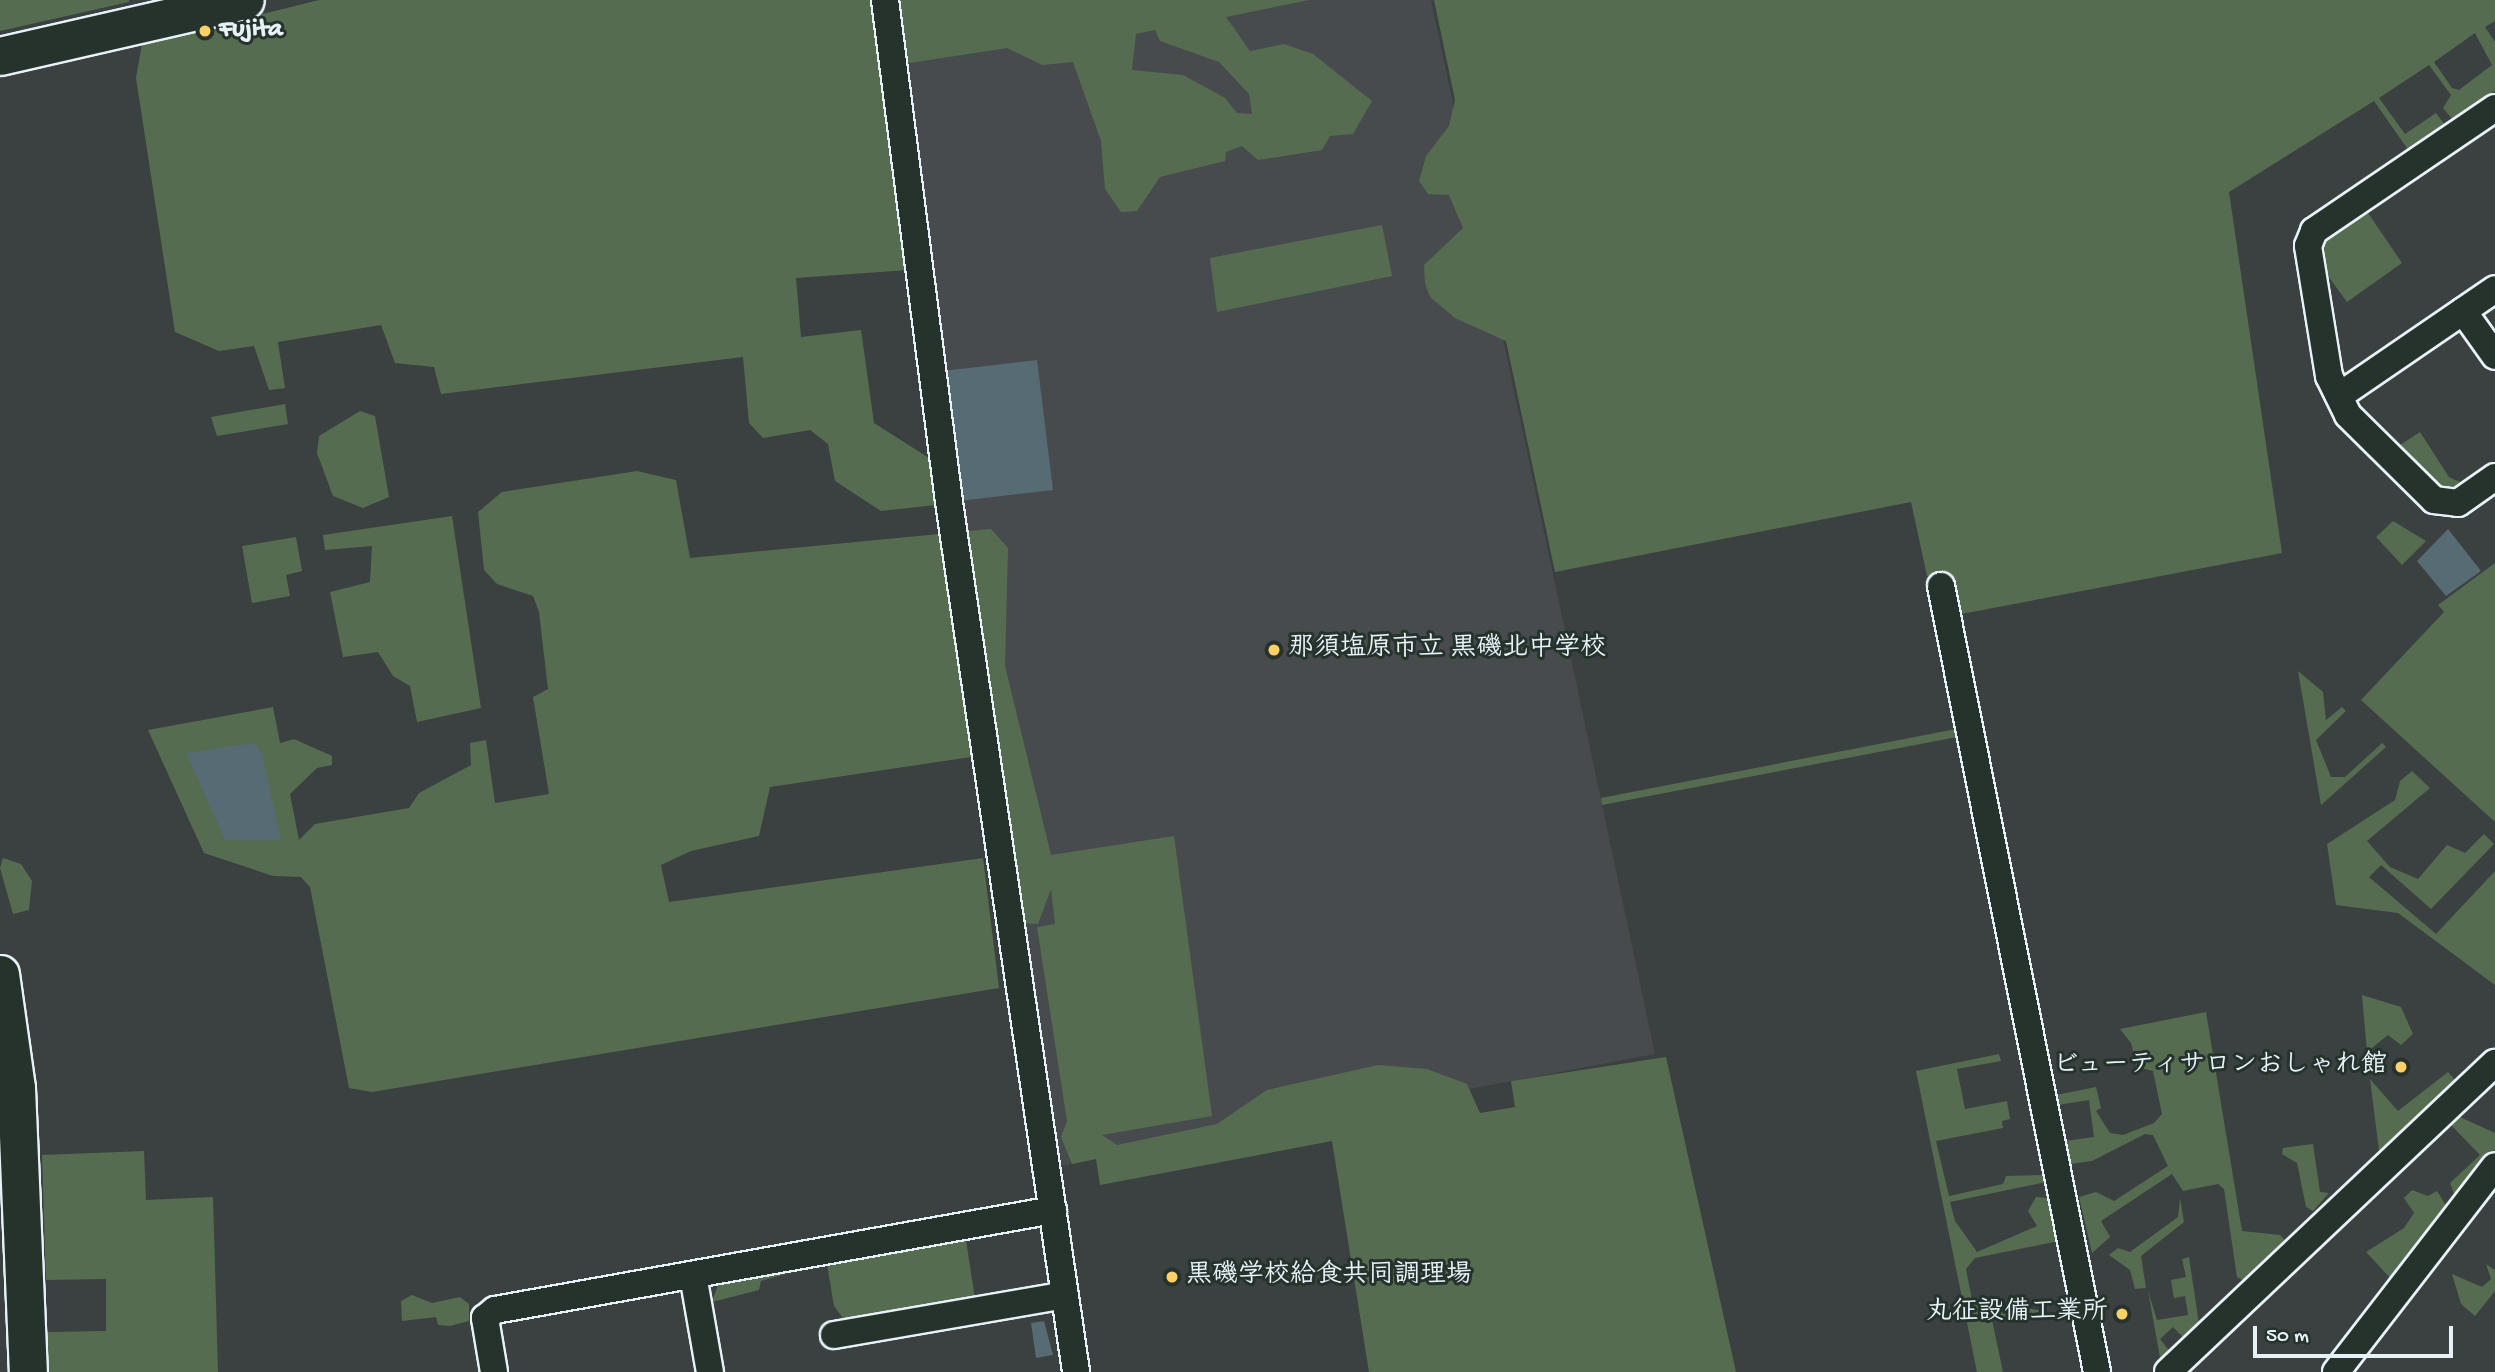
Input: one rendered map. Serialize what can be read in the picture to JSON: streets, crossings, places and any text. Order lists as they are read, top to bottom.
{
  "places": [
    "Fujita",
    "那須塩原市立 黒磯北中学校",
    "ビューティサロンおしゃれ館",
    "黒磯学校給食共同調理場",
    "丸征設備工業所"
  ],
  "scale_bar": "50 m"
}
